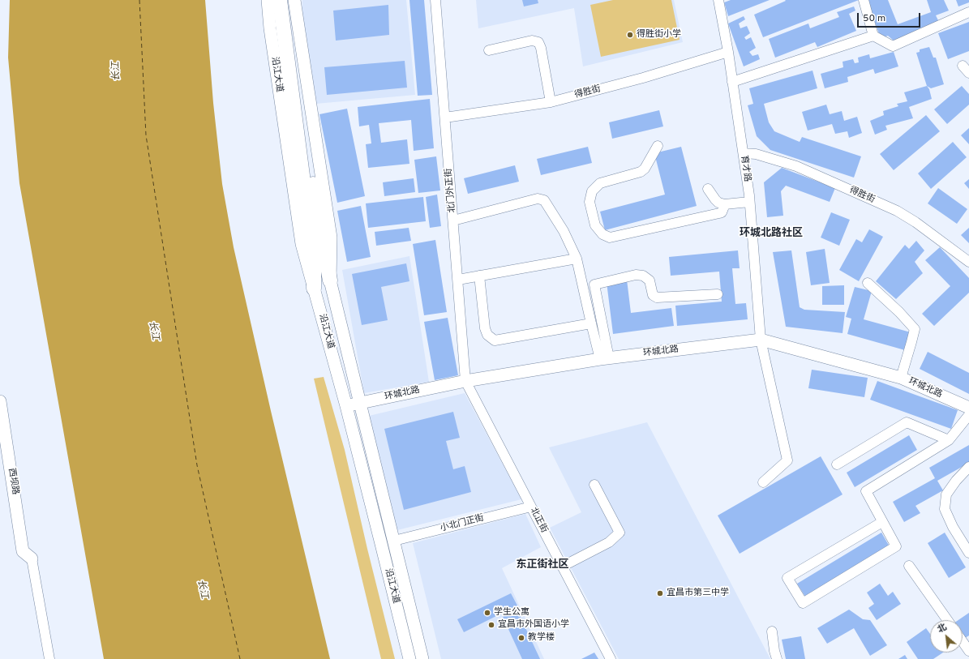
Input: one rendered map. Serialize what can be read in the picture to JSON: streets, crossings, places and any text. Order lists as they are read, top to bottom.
{
  "streets": {
    "main road": ["沿江大道", "环城北路", "西坝路"],
    "street": [
      "得胜街",
      "育才路",
      "北门外正街",
      "北正街",
      "小北门正街"
    ]
  },
  "crossings": [
    ["沿江大道", "环城北路"],
    ["沿江大道", "小北门正街"],
    ["得胜街", "育才路"],
    ["得胜街", "北门外正街"],
    ["育才路", "环城北路"],
    ["北门外正街", "环城北路"],
    ["北门外正街", "北正街"],
    ["环城北路", "北正街"],
    ["北正街", "小北门正街"]
  ],
  "districts": ["环城北路社区", "东正街社区"],
  "water": ["长江"],
  "places": [
    "得胜街小学",
    "宜昌市第三中学",
    "学生公寓",
    "宜昌市外国语小学",
    "教学楼"
  ],
  "scale_bar": "50 m",
  "north": "top left"
}
